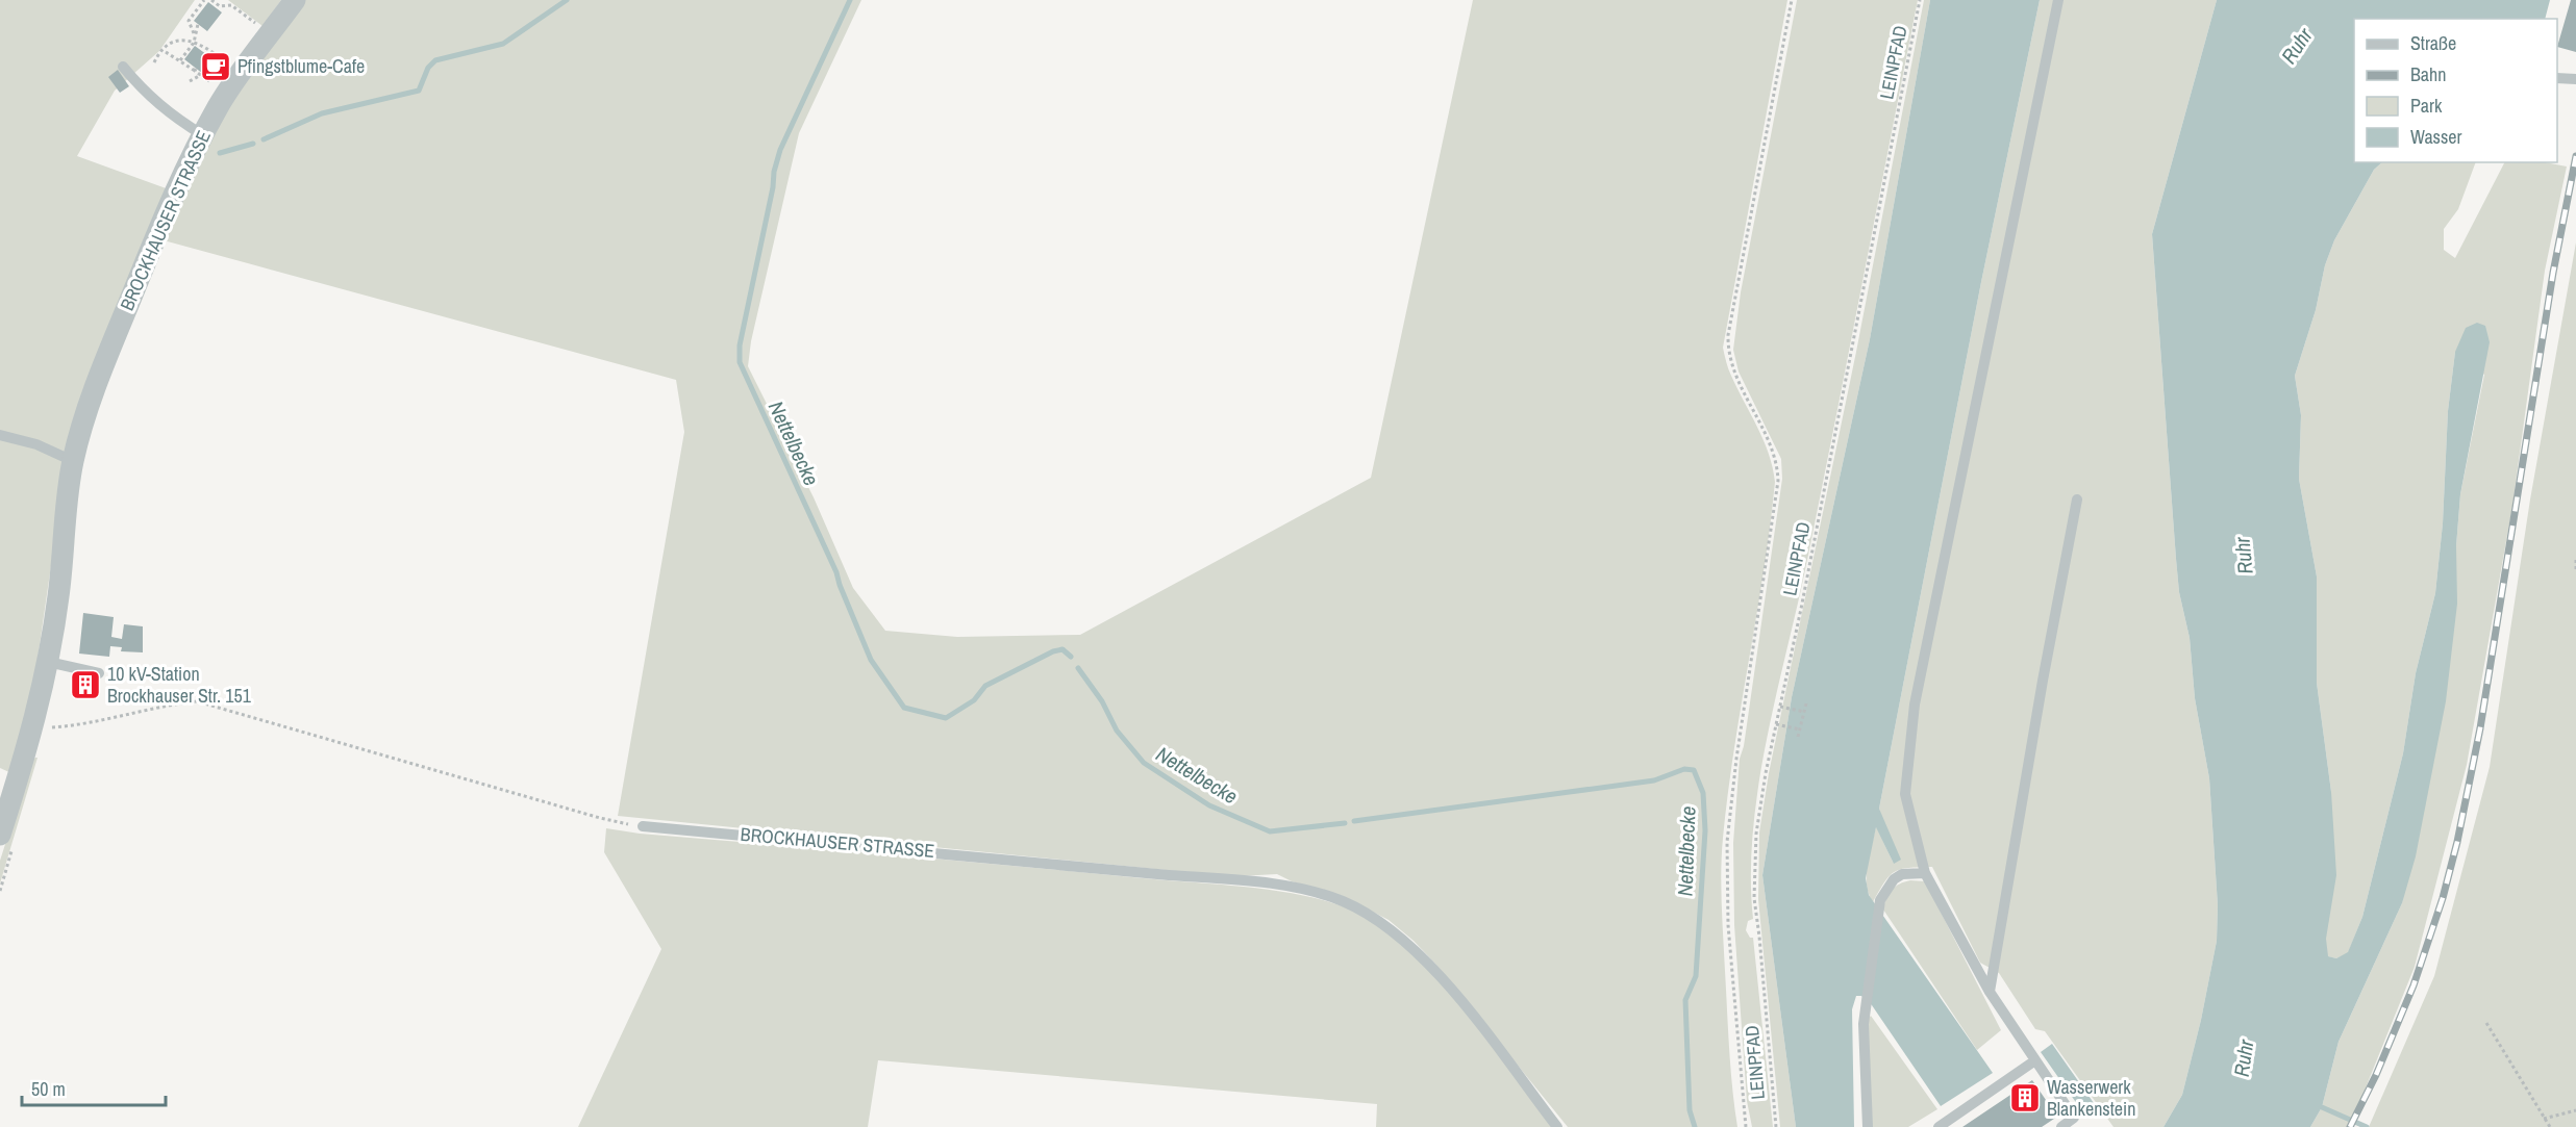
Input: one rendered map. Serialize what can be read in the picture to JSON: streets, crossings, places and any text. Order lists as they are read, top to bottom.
{
  "streets": {
    "street": ["BROCKHAUSER STRASSE"],
    "path": ["LEINPFAD"]
  },
  "water": ["Ruhr", "Nettelbecke"],
  "places": {
    "cafe": ["Pfingstblume-Cafe"],
    "building": ["10 kV-Station Brockhauser Str. 151", "Wasserwerk Blankenstein"]
  },
  "legend": [
    "Straße",
    "Bahn",
    "Park",
    "Wasser"
  ],
  "scale_bar": "50 m"
}
